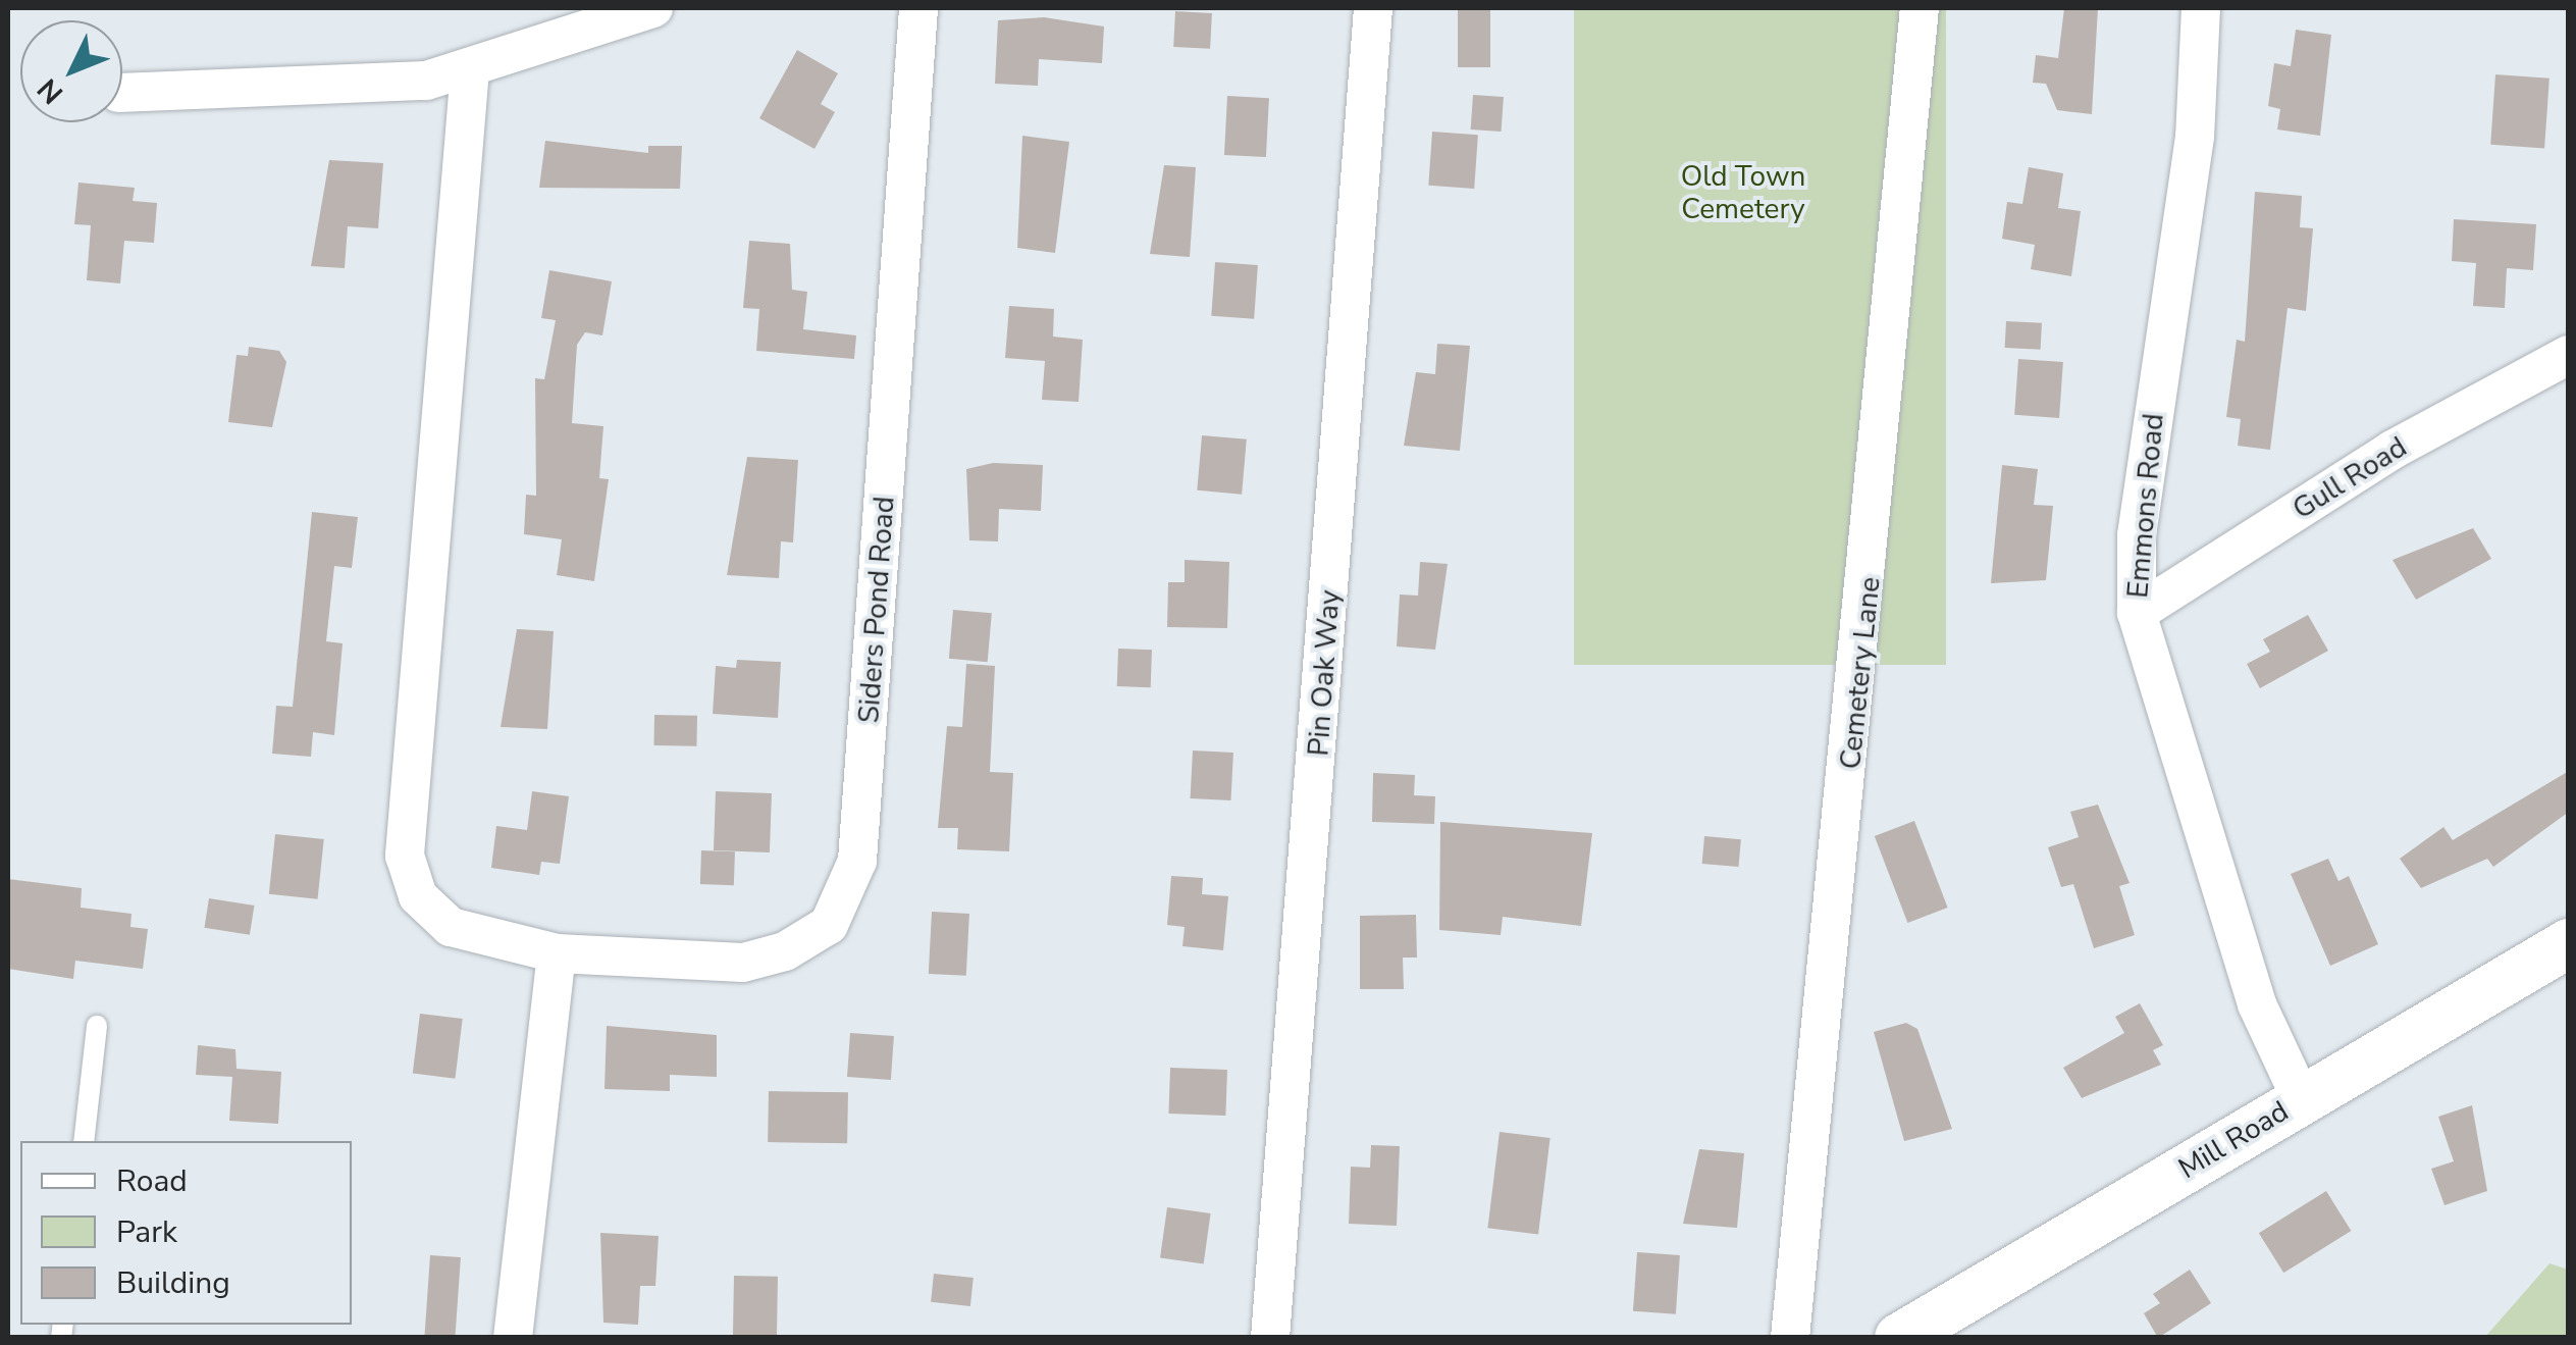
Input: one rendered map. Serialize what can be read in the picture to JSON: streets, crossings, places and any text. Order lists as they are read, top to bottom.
{
  "streets": {
    "street": [
      "Gull Road",
      "Emmons Road",
      "Siders Pond Road",
      "Pin Oak Way",
      "Cemetery Lane",
      "Mill Road"
    ]
  },
  "crossings": [
    ["Gull Road", "Emmons Road"],
    ["Emmons Road", "Mill Road"]
  ],
  "parks": ["Old Town Cemetery"],
  "legend": ["Road", "Park", "Building"],
  "north": "bottom left"
}
